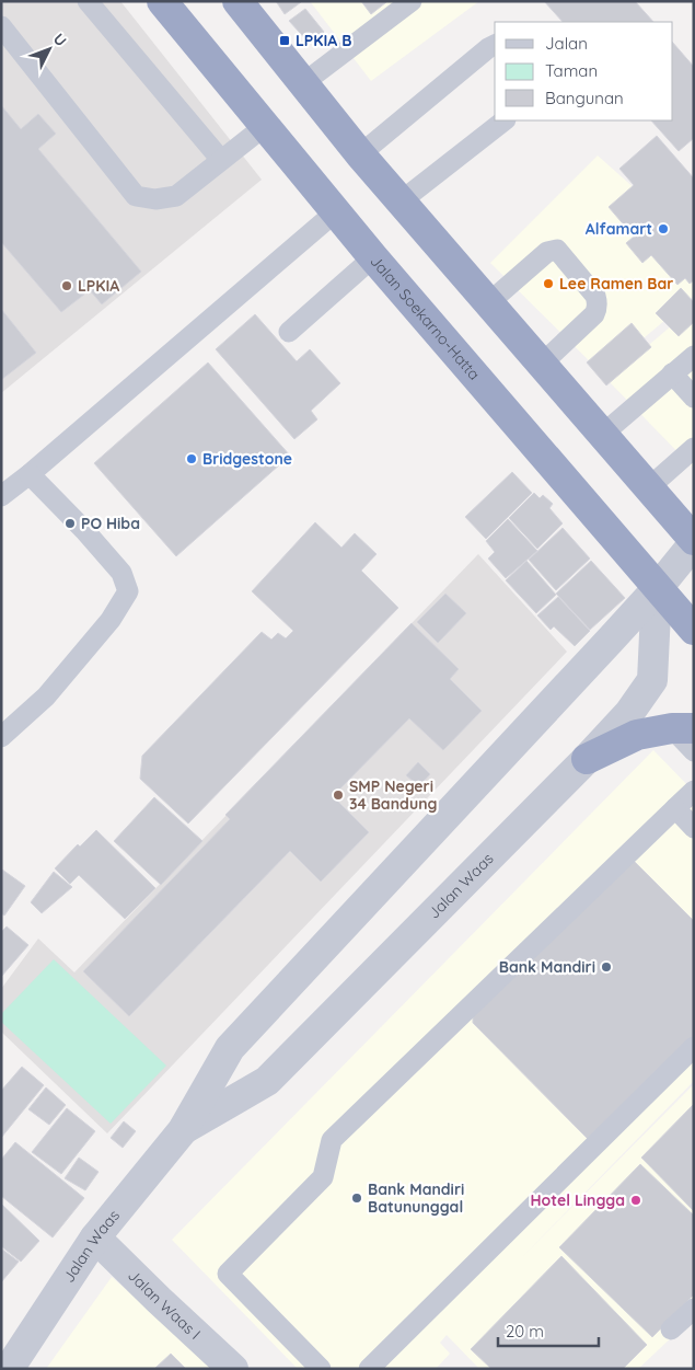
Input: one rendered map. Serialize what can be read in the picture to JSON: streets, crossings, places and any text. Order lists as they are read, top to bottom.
{
  "streets": {
    "highway": ["Jalan Soekarno-Hatta"],
    "street": ["Jalan Waas", "Jalan Waas I"]
  },
  "crossings": [
    ["Jalan Soekarno-Hatta", "Jalan Waas"],
    ["Jalan Waas", "Jalan Waas I"]
  ],
  "places": {
    "transit": ["LPKIA B"],
    "other": [
      "Alfamart",
      "Lee Ramen Bar",
      "LPKIA",
      "Bridgestone",
      "PO Hiba",
      "SMP Negeri 34 Bandung",
      "Bank Mandiri",
      "Bank Mandiri Batununggal",
      "Hotel Lingga"
    ]
  },
  "legend": ["Jalan", "Taman", "Bangunan"],
  "scale_bar": "20 m",
  "north": "top right"
}
